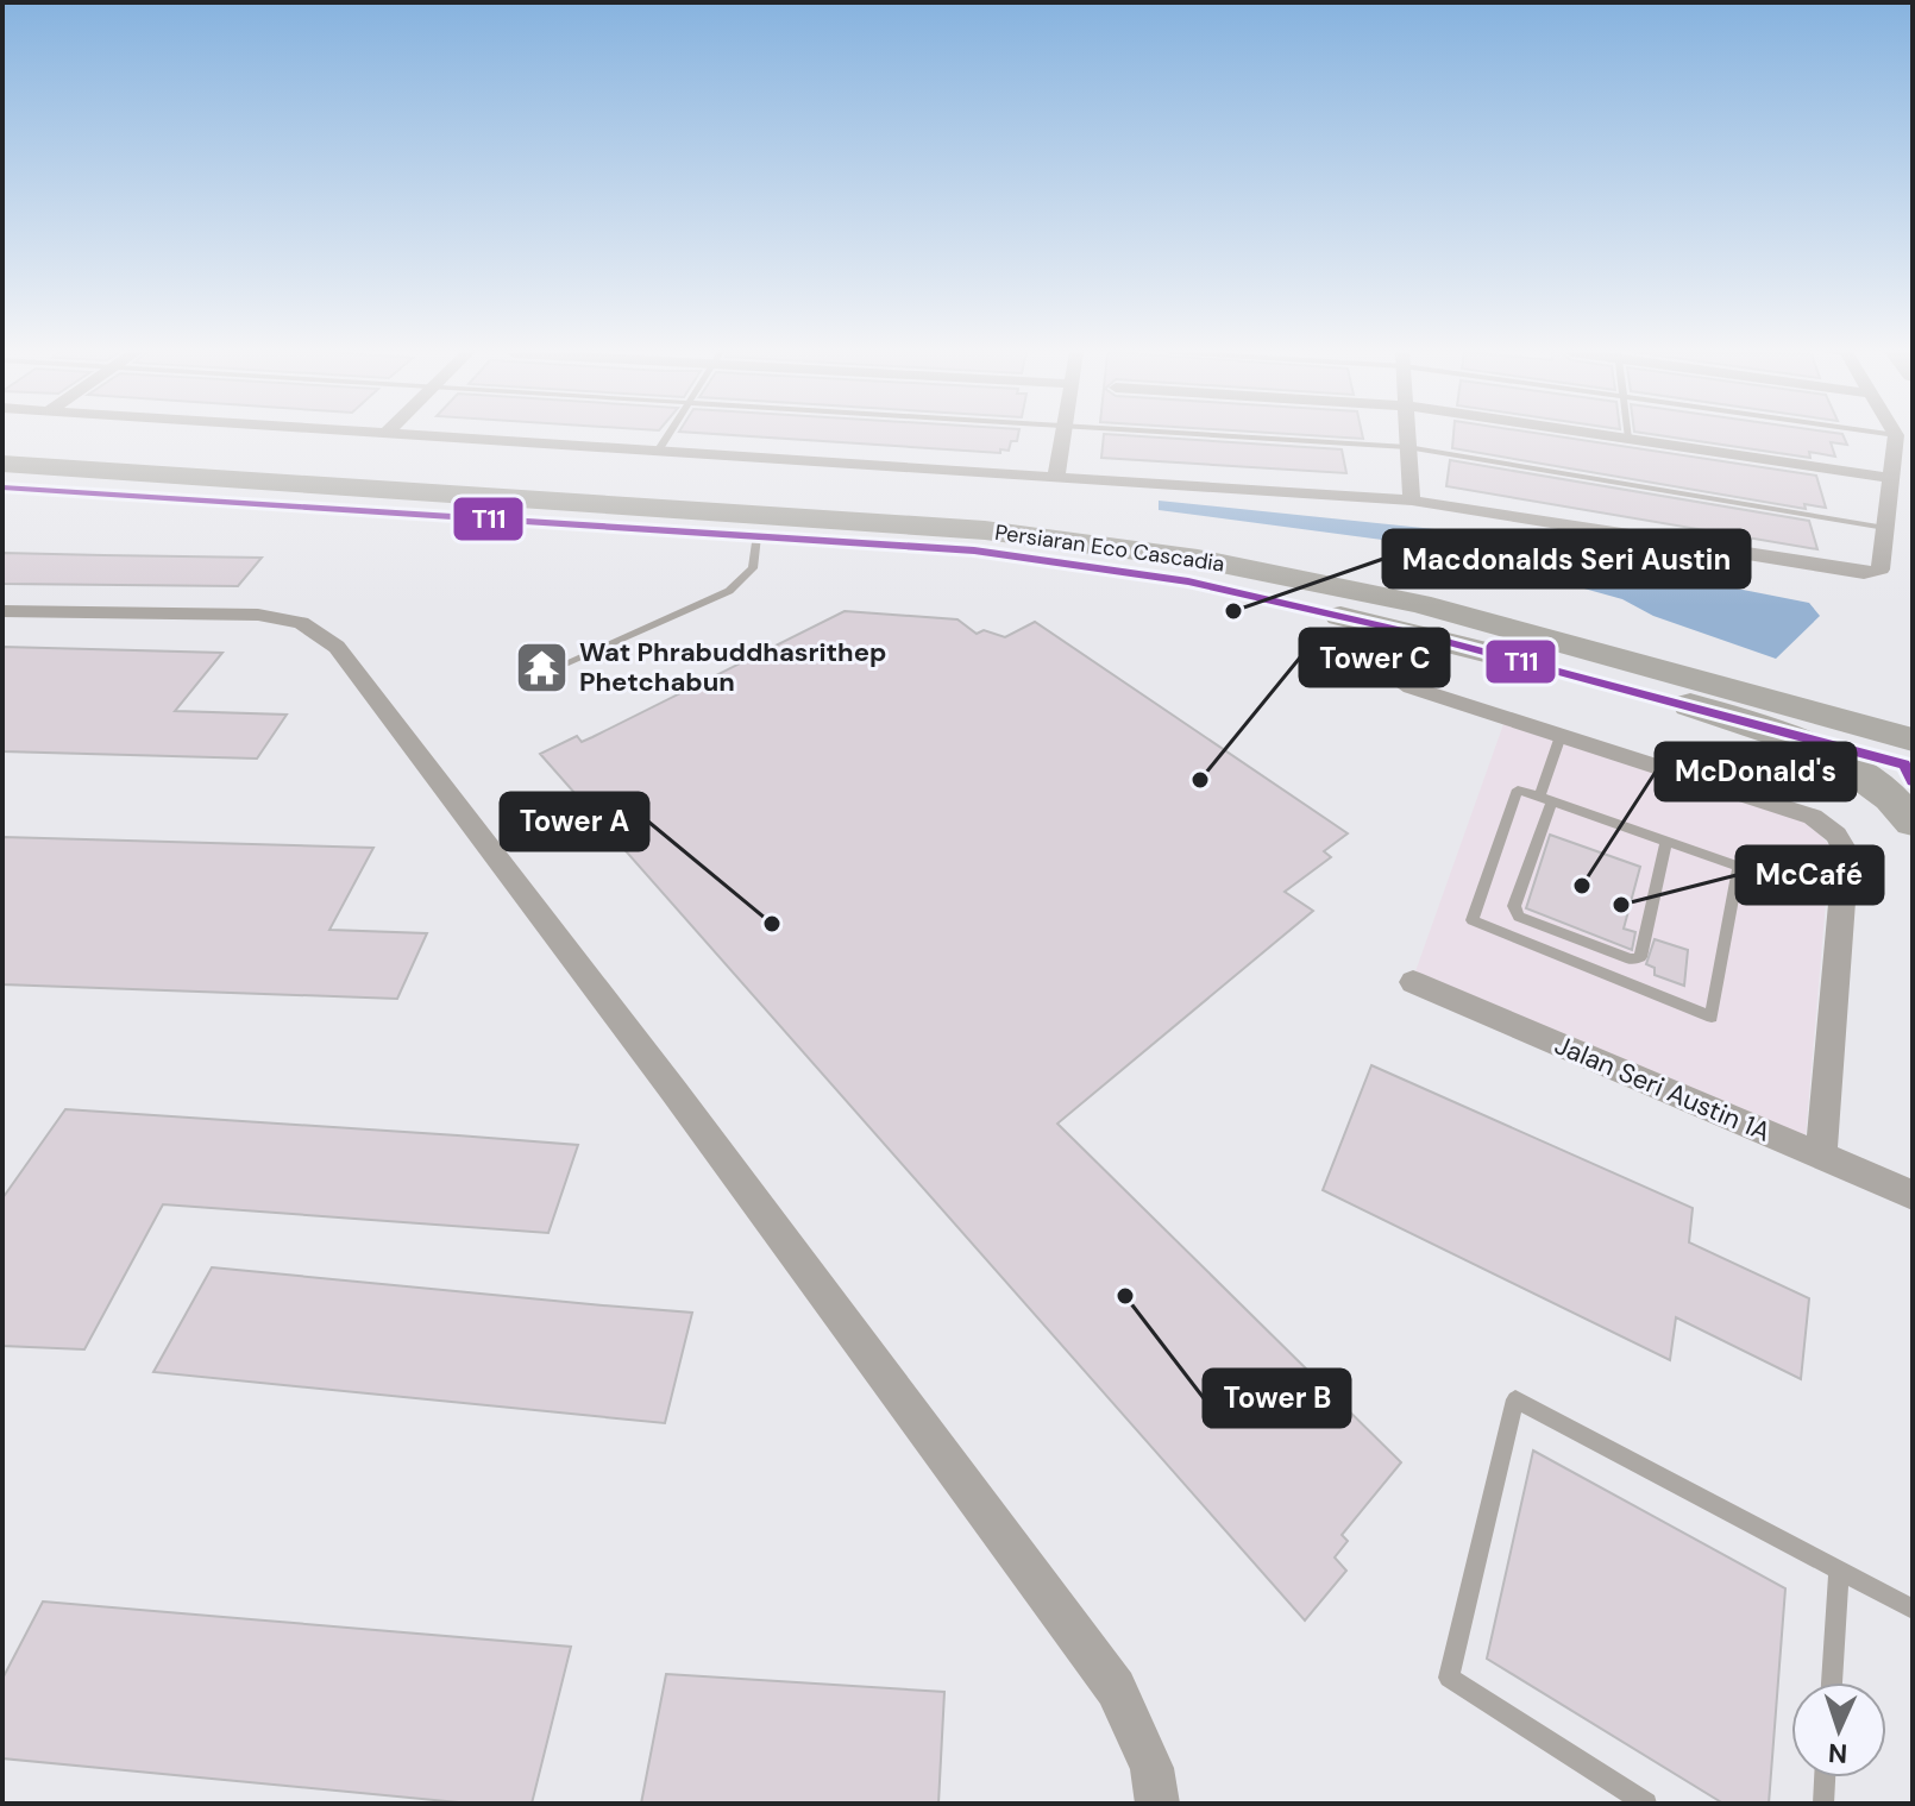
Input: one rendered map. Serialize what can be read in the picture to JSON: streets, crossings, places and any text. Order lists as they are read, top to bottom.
{
  "streets": {
    "main road": ["Persiaran Eco Cascadia"],
    "street": ["Jalan Seri Austin 1A"]
  },
  "places": {
    "other": [
      "Macdonalds Seri Austin",
      "Tower C",
      "McDonald's",
      "McCafé",
      "Tower A",
      "Tower B"
    ],
    "temple": ["Wat Phrabuddhasrithep Phetchabun"]
  },
  "lines": ["transit line T11"],
  "north": "bottom"
}
